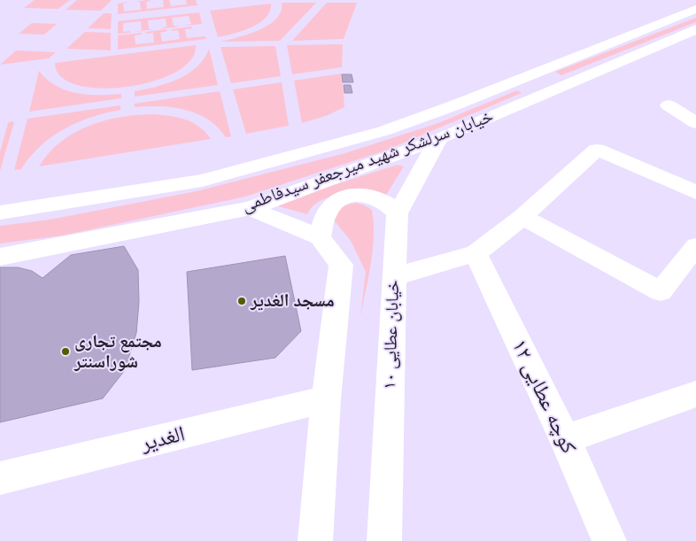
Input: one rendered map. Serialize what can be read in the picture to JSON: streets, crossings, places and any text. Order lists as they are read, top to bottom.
{
  "streets": {
    "street": [
      "خیابان سرلشکر شهید میرجعفر سیدفاطمی",
      "خیابان عطایی ۱۰",
      "کوچه عطایی ۱۲",
      "الغدیر"
    ]
  },
  "crossings": [
    ["خیابان سرلشکر شهید میرجعفر سیدفاطمی", "خیابان عطایی ۱۰"]
  ],
  "places": ["مسجد الغدیر", "مجتمع تجاری شوراسنتر"]
}
